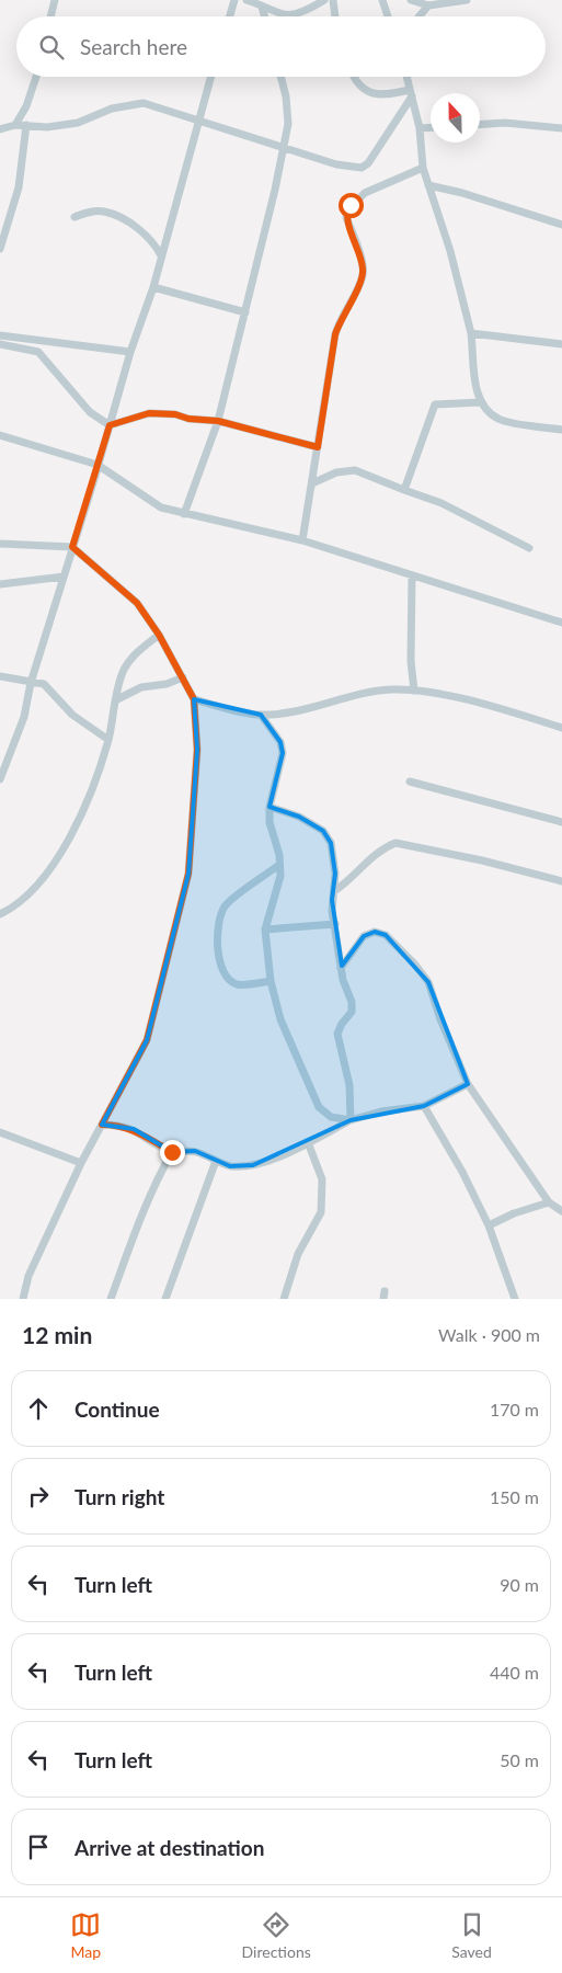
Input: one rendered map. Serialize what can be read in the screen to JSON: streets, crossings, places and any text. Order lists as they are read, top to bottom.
{
  "north": "top",
  "page": {
    "search": "Search here",
    "heading": ["12 min", "Walk · 900 m"],
    "list": [
      ["Continue", "170 m"],
      ["Turn right", "150 m"],
      ["Turn left", "90 m"],
      ["Turn left", "440 m"],
      ["Turn left", "50 m"],
      "Arrive at destination"
    ],
    "nav": ["Map", "Directions", "Saved"]
  }
}
